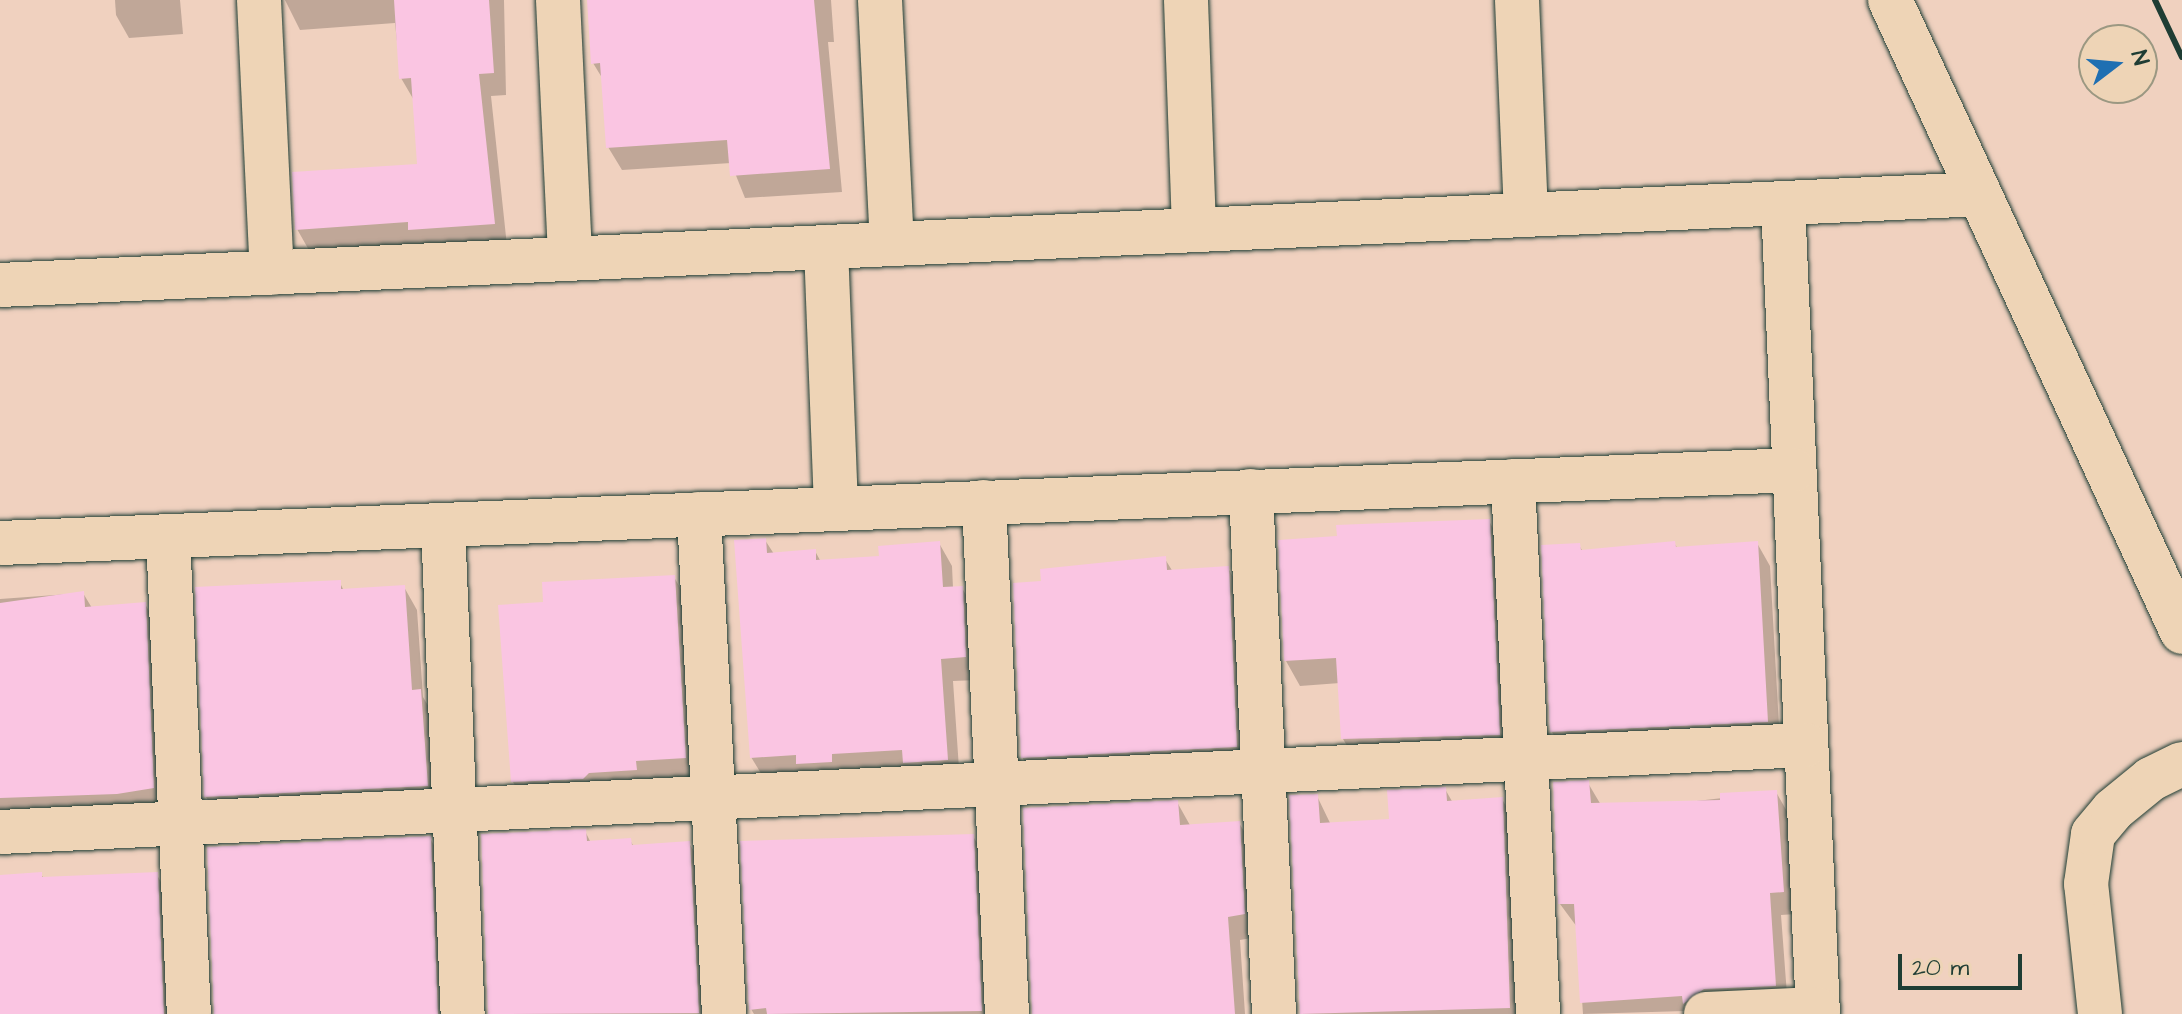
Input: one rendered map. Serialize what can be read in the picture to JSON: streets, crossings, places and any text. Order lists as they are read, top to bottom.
{
  "scale_bar": "20 m",
  "north": "right"
}
